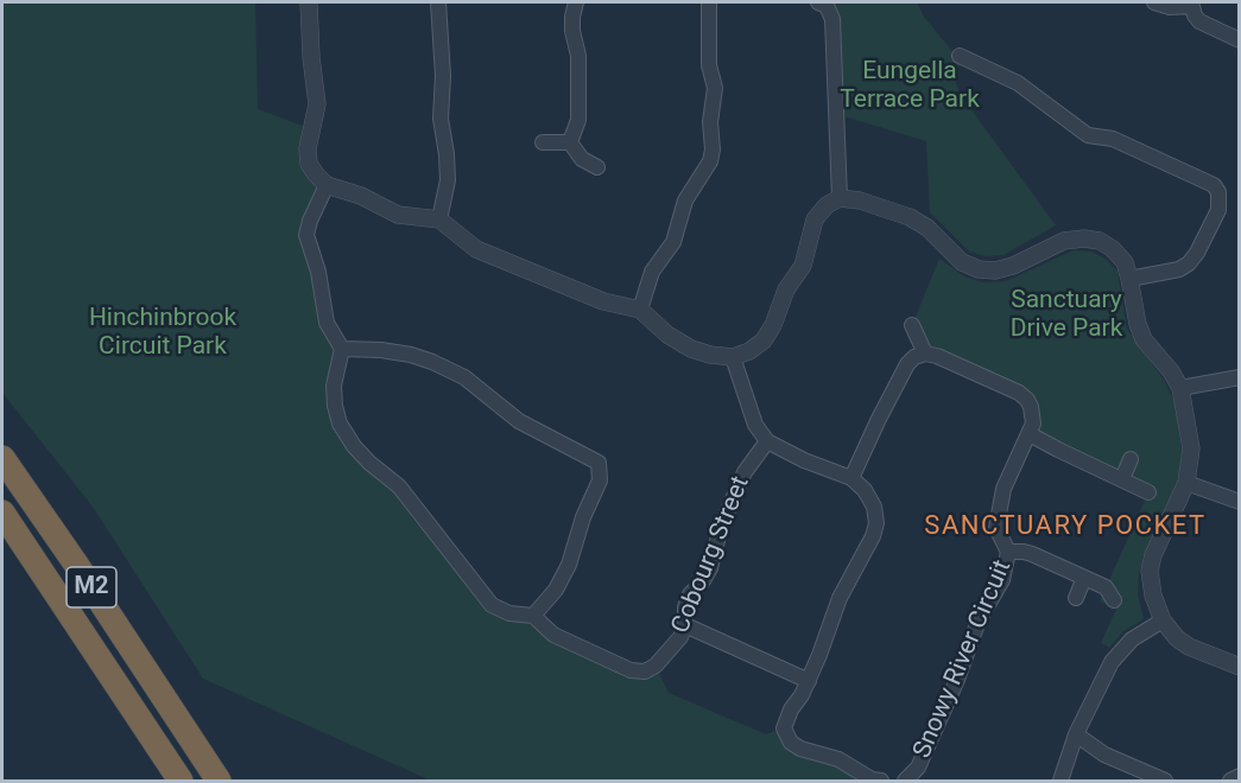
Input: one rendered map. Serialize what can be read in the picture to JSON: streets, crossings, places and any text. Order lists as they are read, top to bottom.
{
  "streets": {
    "highway": ["M2"],
    "street": ["Cobourg Street", "Snowy River Circuit"]
  },
  "districts": ["SANCTUARY POCKET"],
  "parks": ["Eungella Terrace Park", "Sanctuary Drive Park", "Hinchinbrook Circuit Park"]
}
